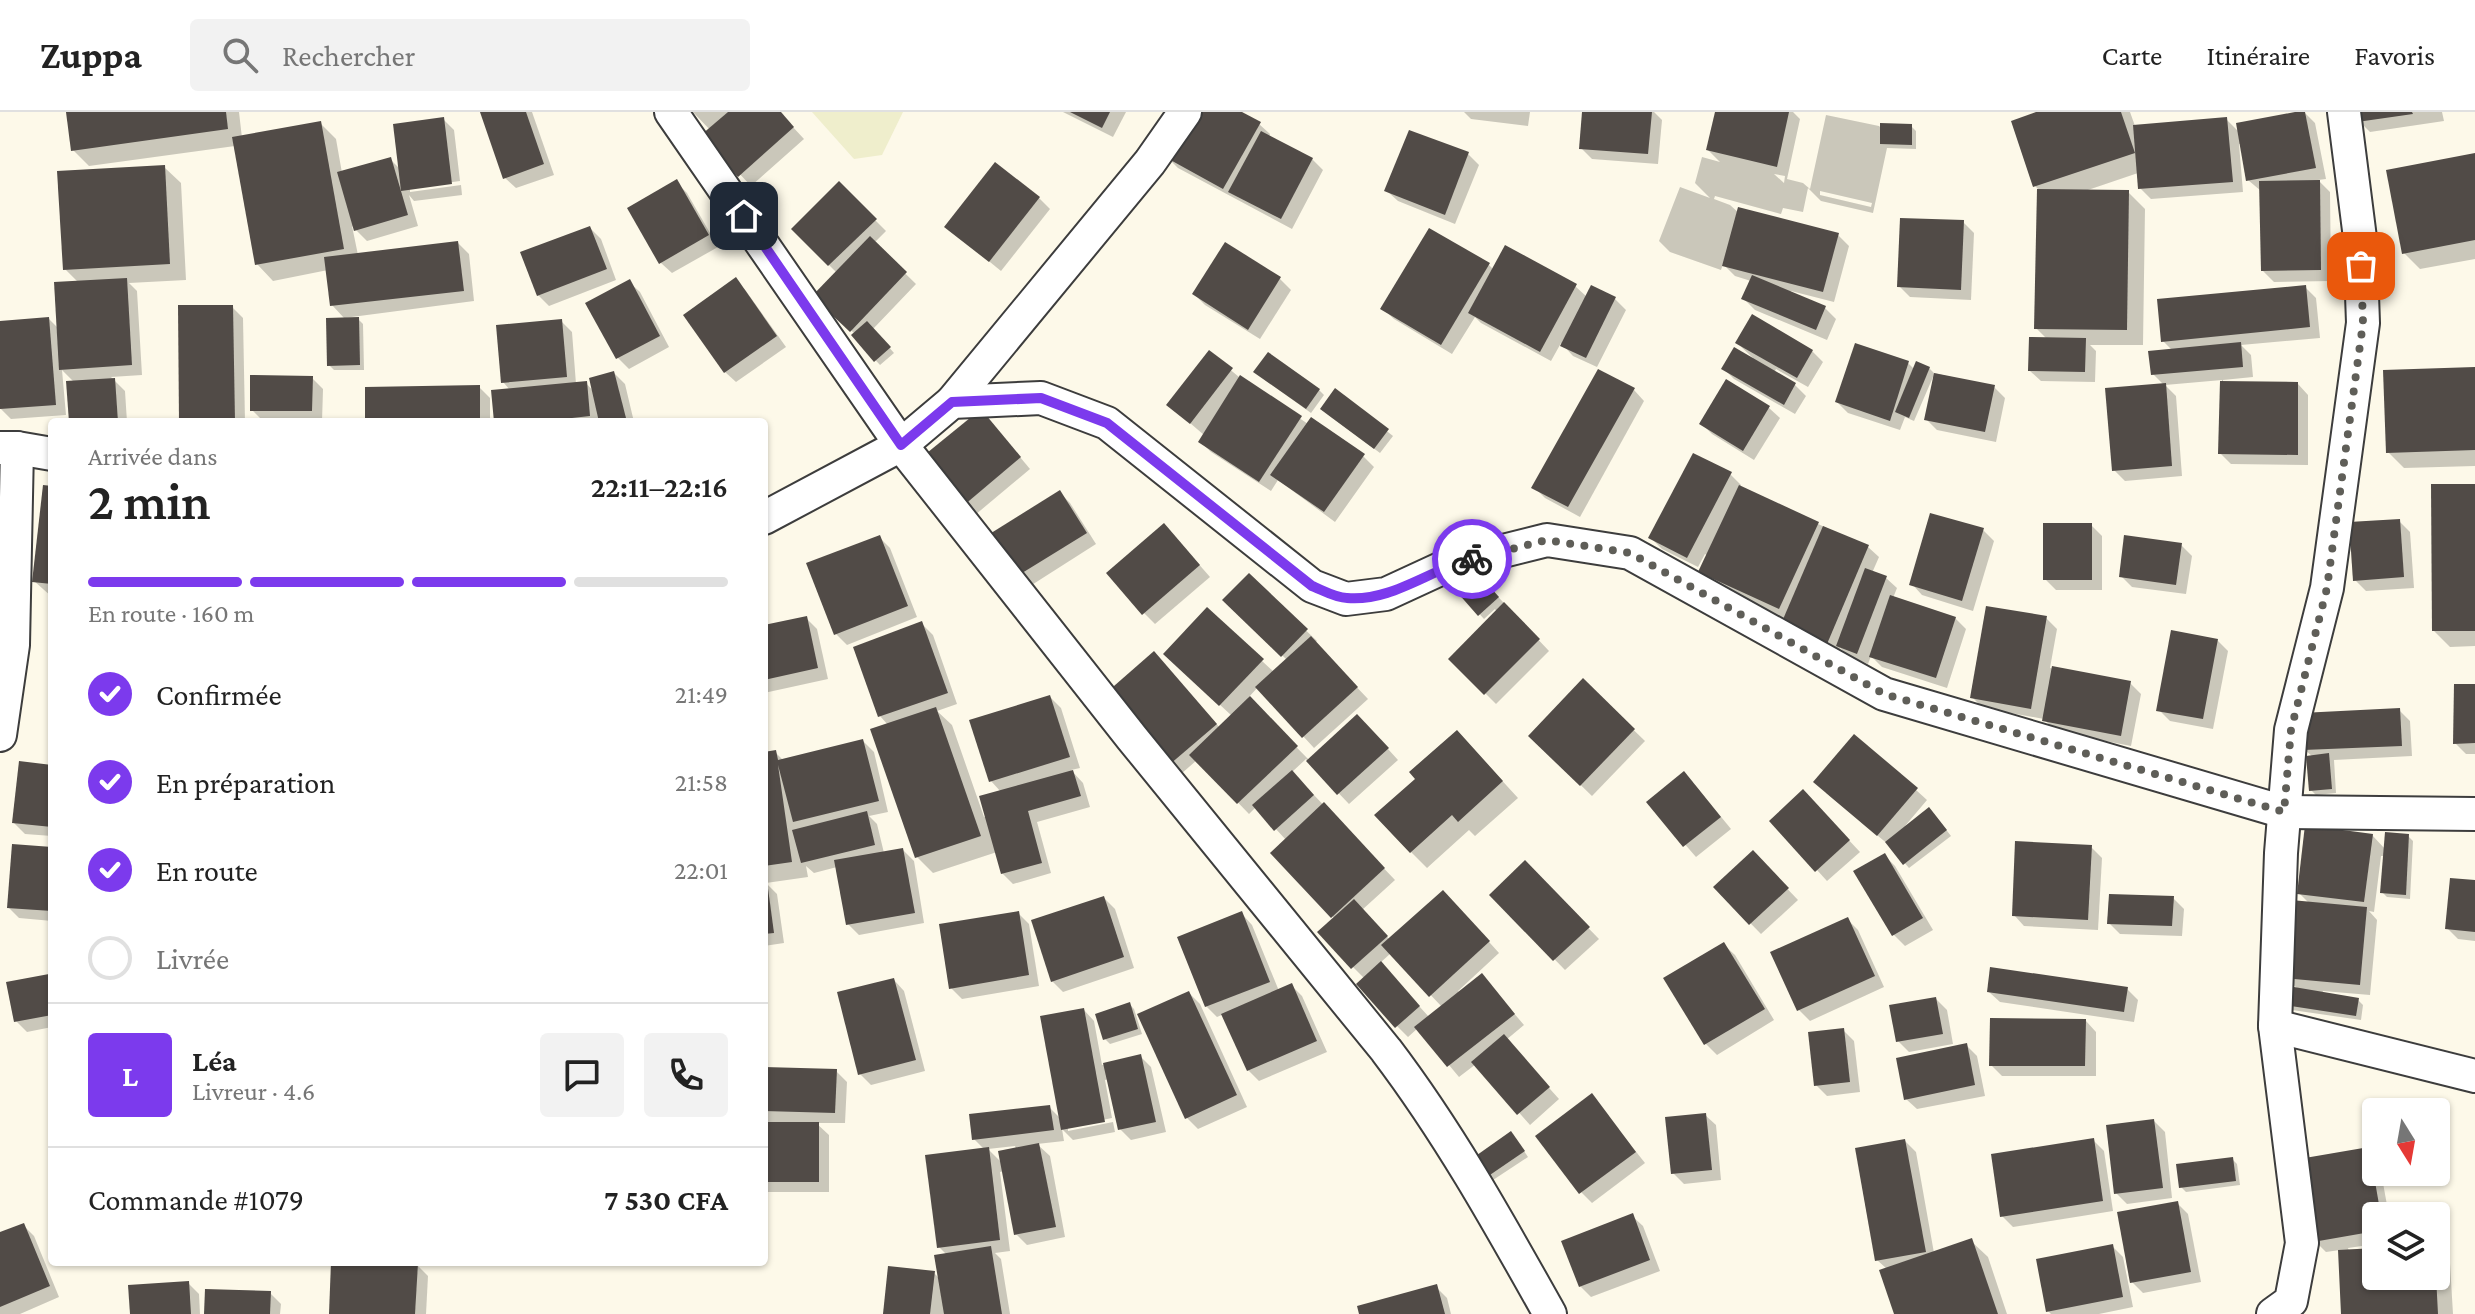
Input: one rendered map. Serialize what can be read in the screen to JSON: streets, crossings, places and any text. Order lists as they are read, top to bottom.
{
  "north": "bottom",
  "page": {
    "header": "Zuppa",
    "search": "Rechercher",
    "nav": ["Carte", "Itinéraire", "Favoris"],
    "heading": ["2 min", "Arrivée dans", "22:11–22:16"],
    "panel": [
      "Léa",
      "Livreur · 4.6",
      "Commande #1079",
      "7 530 CFA"
    ],
    "bar": "En route · 160 m",
    "list": [
      ["Confirmée", "21:49"],
      ["En préparation", "21:58"],
      ["En route", "22:01"],
      "Livrée"
    ],
    "round": "L"
  }
}
